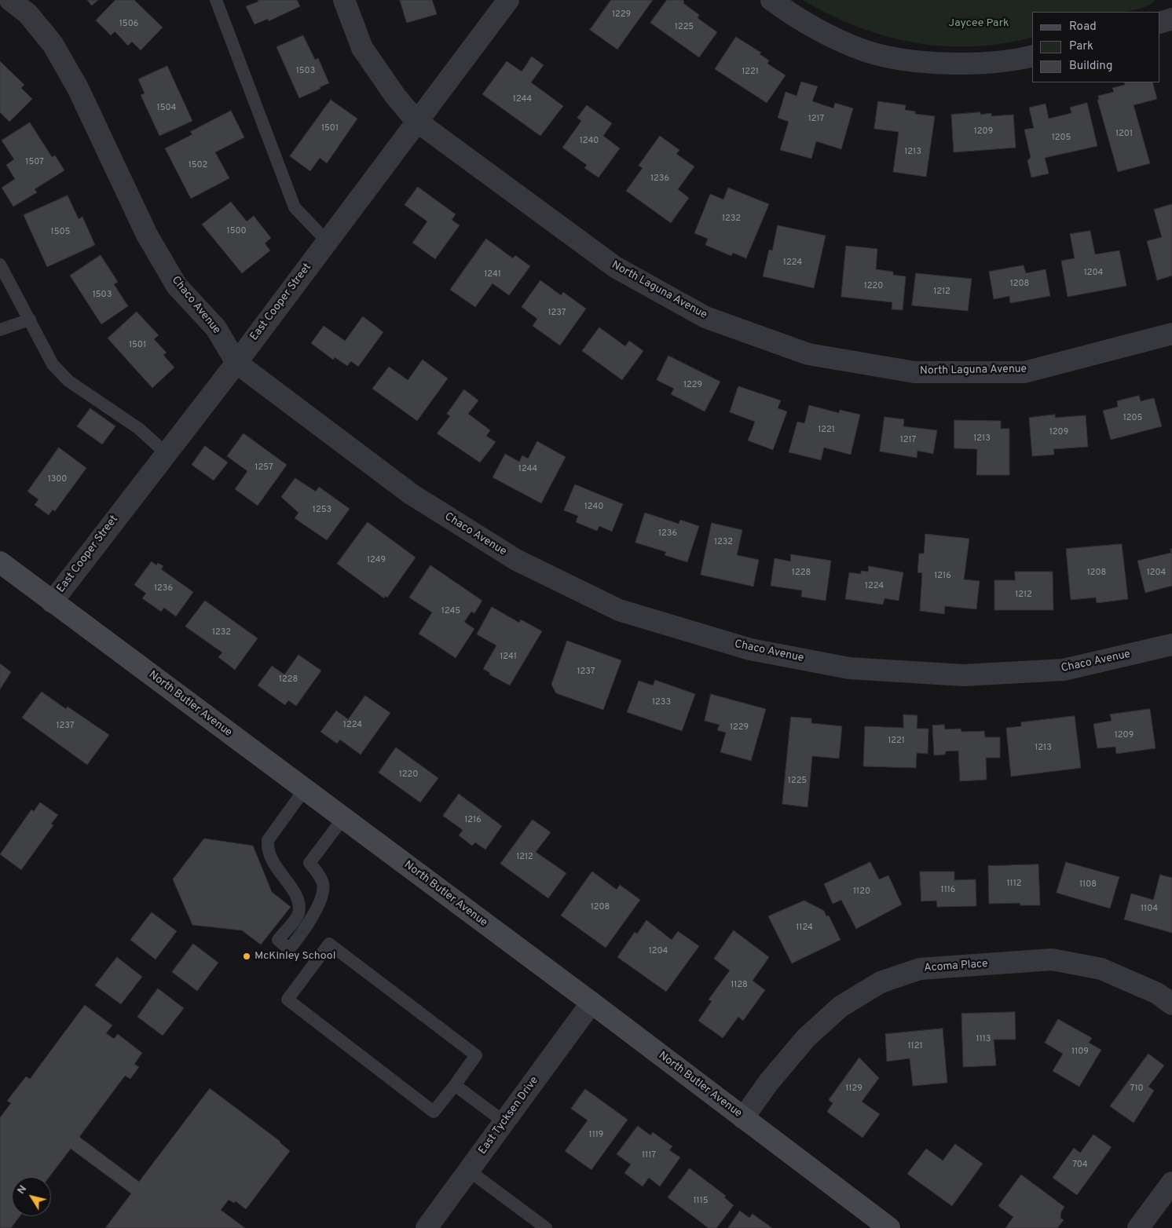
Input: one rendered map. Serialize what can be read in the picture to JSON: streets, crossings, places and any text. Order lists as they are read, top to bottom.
{
  "streets": {
    "main road": ["North Butler Avenue"],
    "street": [
      "North Laguna Avenue",
      "East Cooper Street",
      "Chaco Avenue",
      "Acoma Place",
      "East Tycksen Drive"
    ]
  },
  "crossings": [
    ["North Laguna Avenue", "East Cooper Street"],
    ["East Cooper Street", "Chaco Avenue"],
    ["East Cooper Street", "North Butler Avenue"],
    ["North Butler Avenue", "Acoma Place"],
    ["North Butler Avenue", "East Tycksen Drive"]
  ],
  "parks": ["Jaycee Park"],
  "places": ["McKinley School"],
  "house_numbers": [
    "1229",
    "1506",
    "1225",
    "1503",
    "1221",
    "1244",
    "1504",
    "1217",
    "1501",
    "1209",
    "1201",
    "1205",
    "1240",
    "1213",
    "1507",
    "1502",
    "1236",
    "1232",
    "1500",
    "1505",
    "1224",
    "1204",
    "1241",
    "1208",
    "1220",
    "1212",
    "1503",
    "1237",
    "1501",
    "1229",
    "1205",
    "1221",
    "1209",
    "1213",
    "1217",
    "1257",
    "1244",
    "1300",
    "1240",
    "1253",
    "1236",
    "1232",
    "1249",
    "1228",
    "1208",
    "1204",
    "1216",
    "1224",
    "1236",
    "1212",
    "1245",
    "1232",
    "1241",
    "1237",
    "1228",
    "1233",
    "1224",
    "1237",
    "1229",
    "1209",
    "1221",
    "1213",
    "1220",
    "1225",
    "1216",
    "1212",
    "1112",
    "1108",
    "1116",
    "1120",
    "1208",
    "1104",
    "1124",
    "1204",
    "1128",
    "1113",
    "1121",
    "1109",
    "1129",
    "710",
    "1119",
    "1117",
    "704",
    "1115"
  ],
  "legend": ["Road", "Park", "Building"],
  "north": "top left"
}
